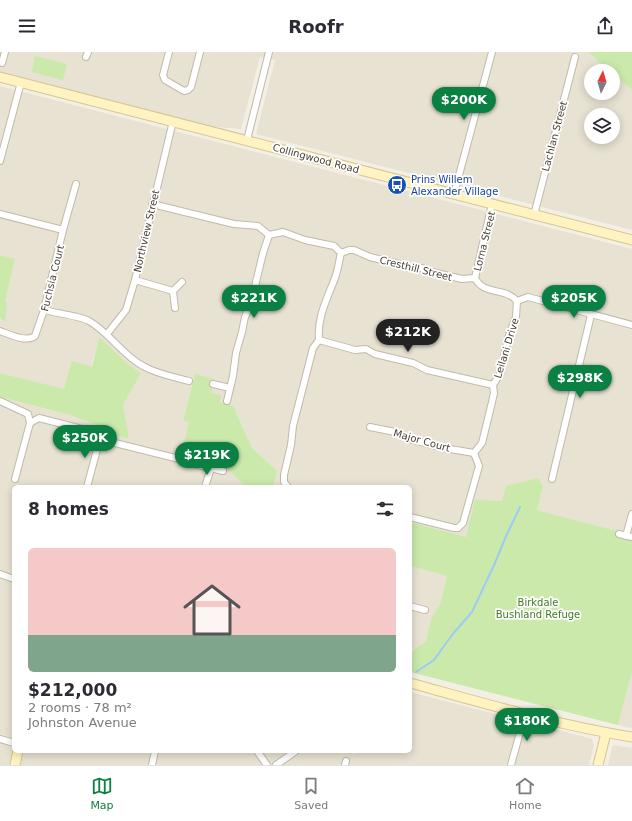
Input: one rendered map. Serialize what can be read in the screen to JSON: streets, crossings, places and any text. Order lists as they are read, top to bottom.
{
  "streets": {
    "street": [
      "Lachlan Street",
      "Collingwood Road",
      "Northview Street",
      "Lorna Street",
      "Cresthill Street",
      "Fuchsia Court",
      "Leilani Drive",
      "Major Court"
    ]
  },
  "crossings": [
    ["Lachlan Street", "Collingwood Road"],
    ["Collingwood Road", "Northview Street"],
    ["Collingwood Road", "Lorna Street"],
    ["Lorna Street", "Cresthill Street"],
    ["Leilani Drive", "Major Court"]
  ],
  "parks": ["Birkdale Bushland Refuge"],
  "places": {
    "bus stop": ["Prins Willem Alexander Village"]
  },
  "north": "top",
  "page": {
    "header": "Roofr",
    "price": [
      "$200K",
      "$221K",
      "$205K",
      "$212K",
      "$298K",
      "$250K",
      "$219K",
      "$180K"
    ],
    "heading": "8 homes",
    "list": [
      {
        "name": "$212,000",
        "note": "2 rooms · 78 m² · Johnston Avenue"
      }
    ],
    "tabs": ["Map", "Saved", "Home"]
  }
}
